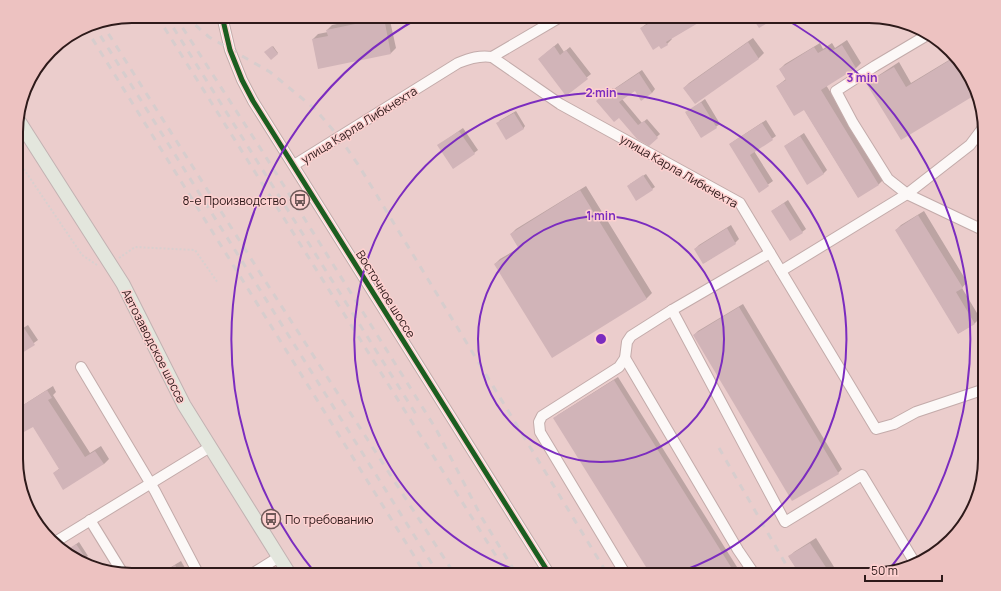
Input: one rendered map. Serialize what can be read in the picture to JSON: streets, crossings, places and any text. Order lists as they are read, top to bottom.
{
  "streets": {
    "main road": ["Автозаводское шоссе"],
    "street": ["улица Карла Либкнехта", "Восточное шоссе"]
  },
  "crossings": [
    ["улица Карла Либкнехта", "Восточное шоссе"]
  ],
  "places": {
    "bus stop": ["8-е Производство", "По требованию"]
  },
  "scale_bar": "50 m",
  "rings": ["3 min", "2 min", "1 min"]
}
